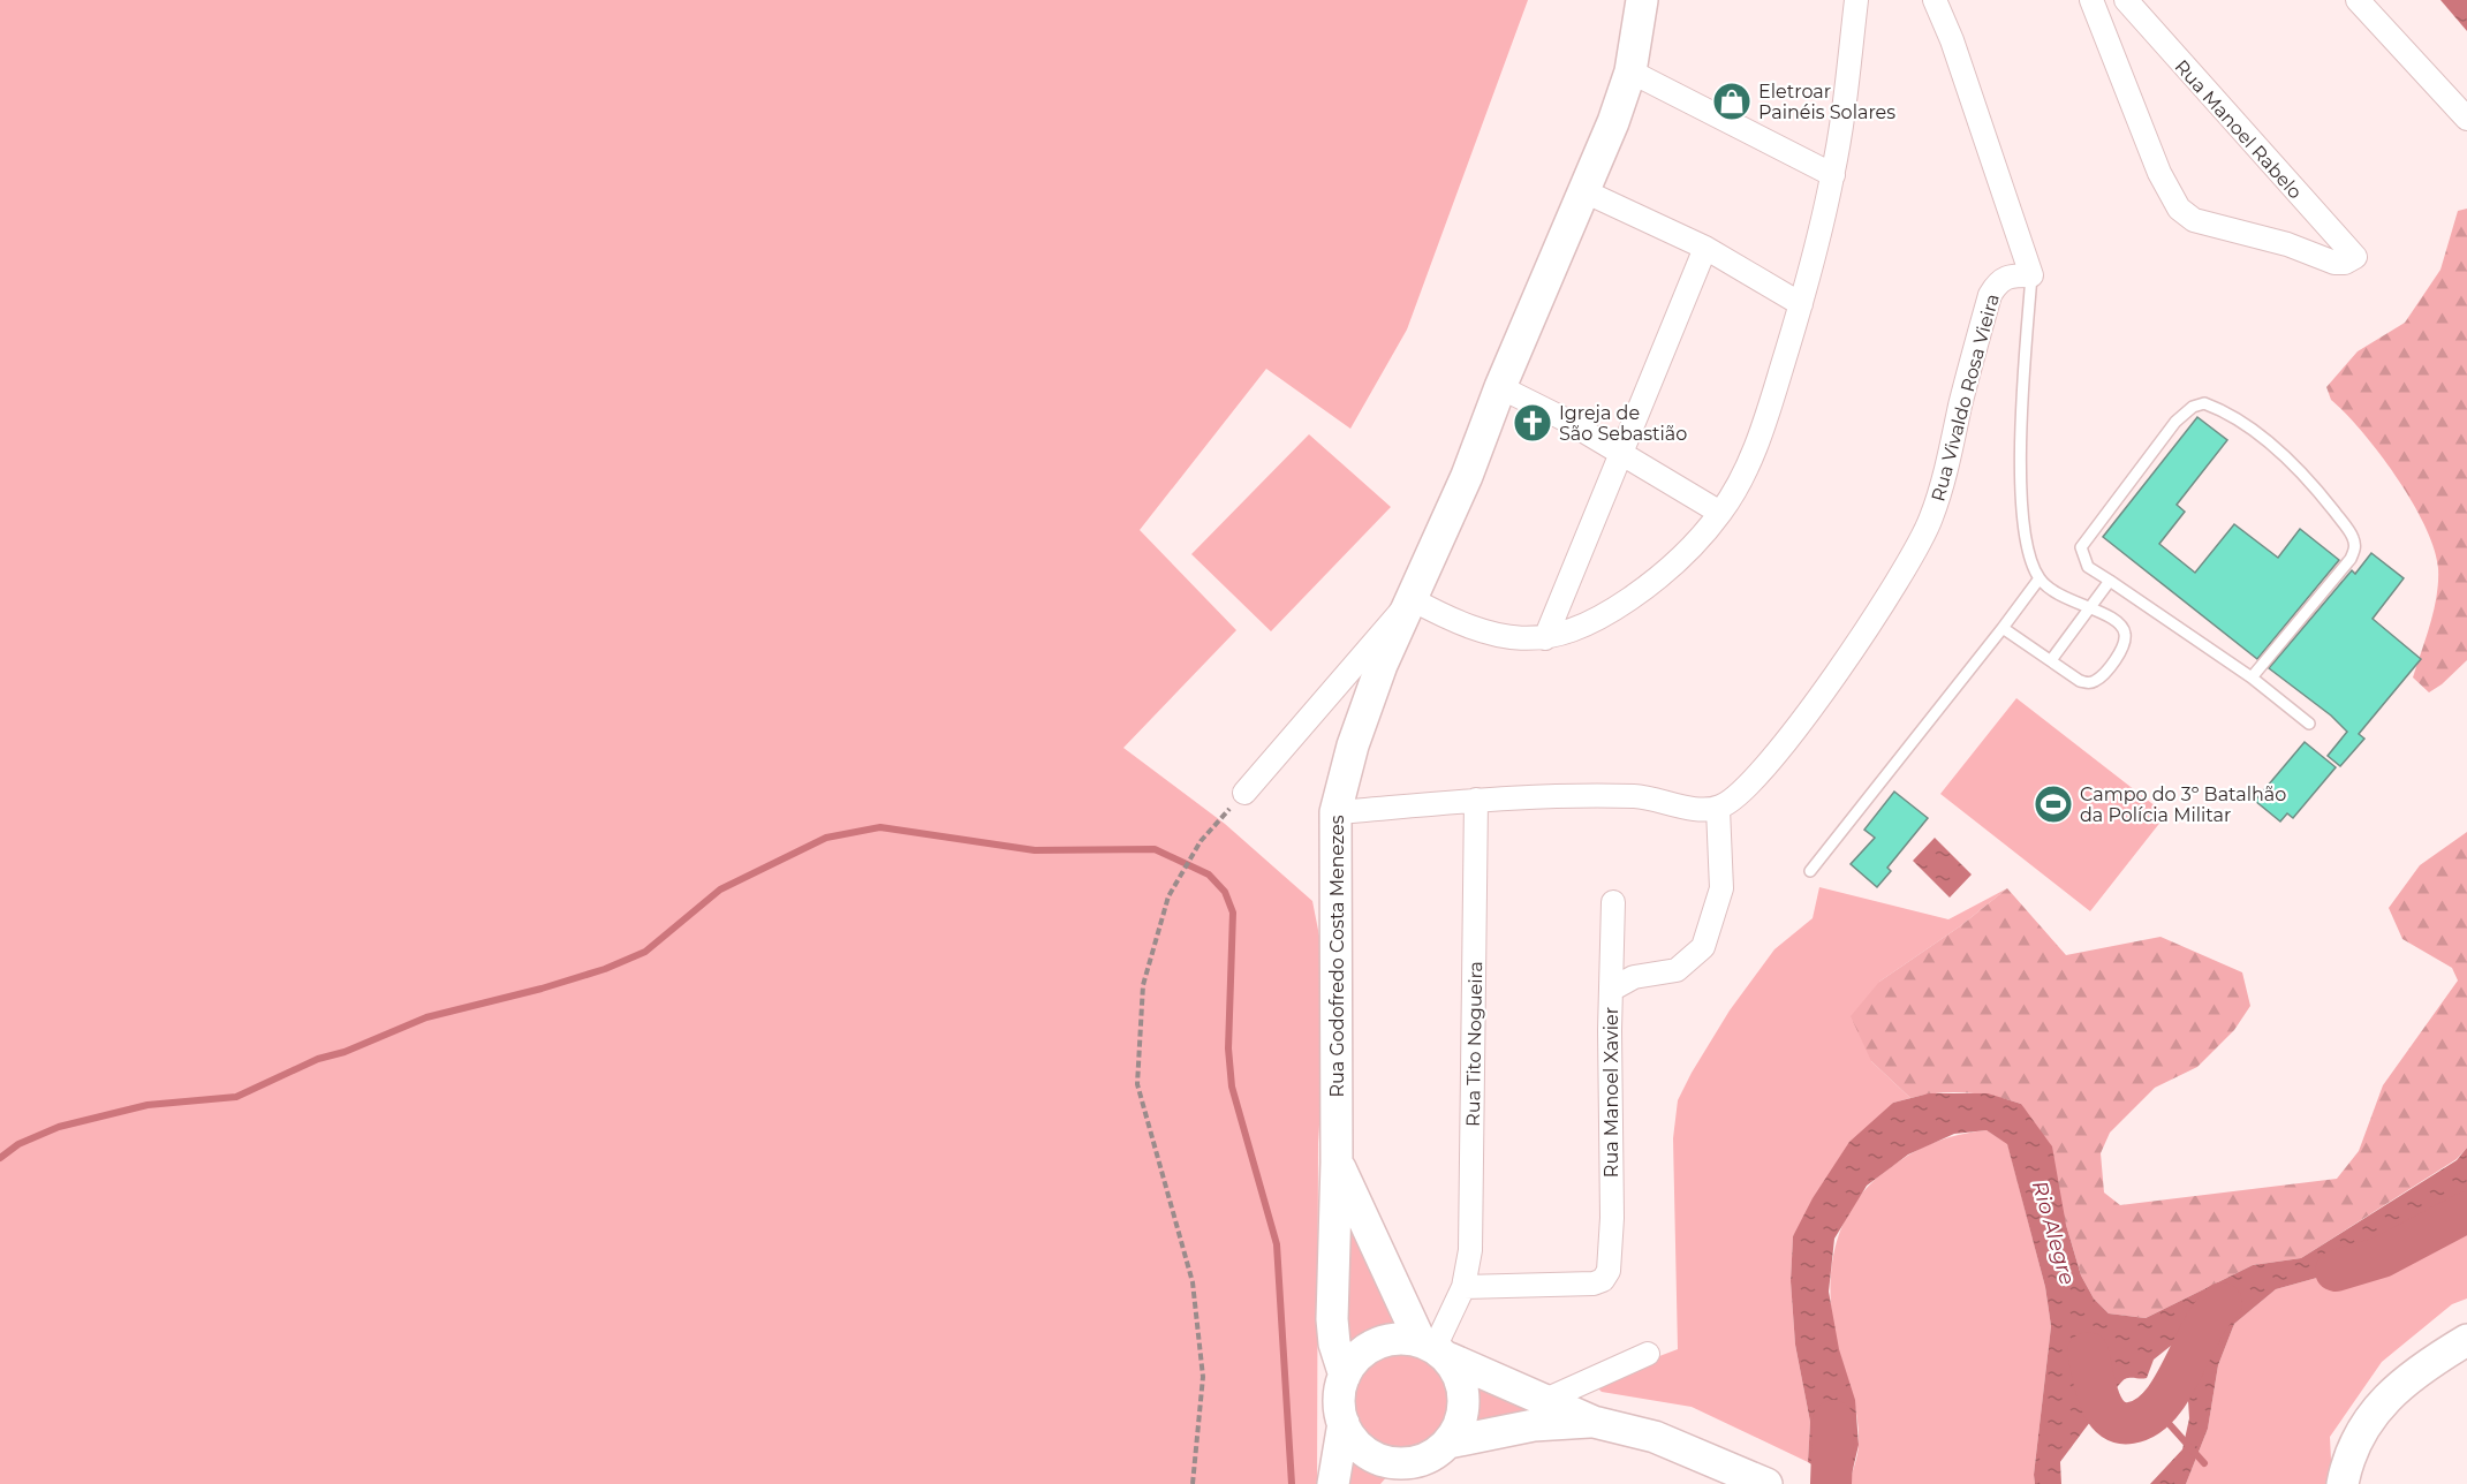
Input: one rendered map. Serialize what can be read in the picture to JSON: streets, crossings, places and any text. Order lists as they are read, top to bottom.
{
  "streets": {
    "main road": ["Rua Godofredo Costa Menezes"],
    "street": [
      "Rua Manoel Rabelo",
      "Rua Vivaldo Rosa Vieira",
      "Rua Tito Nogueira",
      "Rua Manoel Xavier"
    ]
  },
  "crossings": [
    ["Rua Godofredo Costa Menezes", "Rua Tito Nogueira"],
    ["Rua Tito Nogueira", "Rua Manoel Xavier"]
  ],
  "water": ["Rio Alegre"],
  "places": {
    "shop": ["Eletroar Painéis Solares"],
    "church": ["Igreja de São Sebastião"],
    "sports": ["Campo do 3º Batalhão da Polícia Militar"]
  }
}
